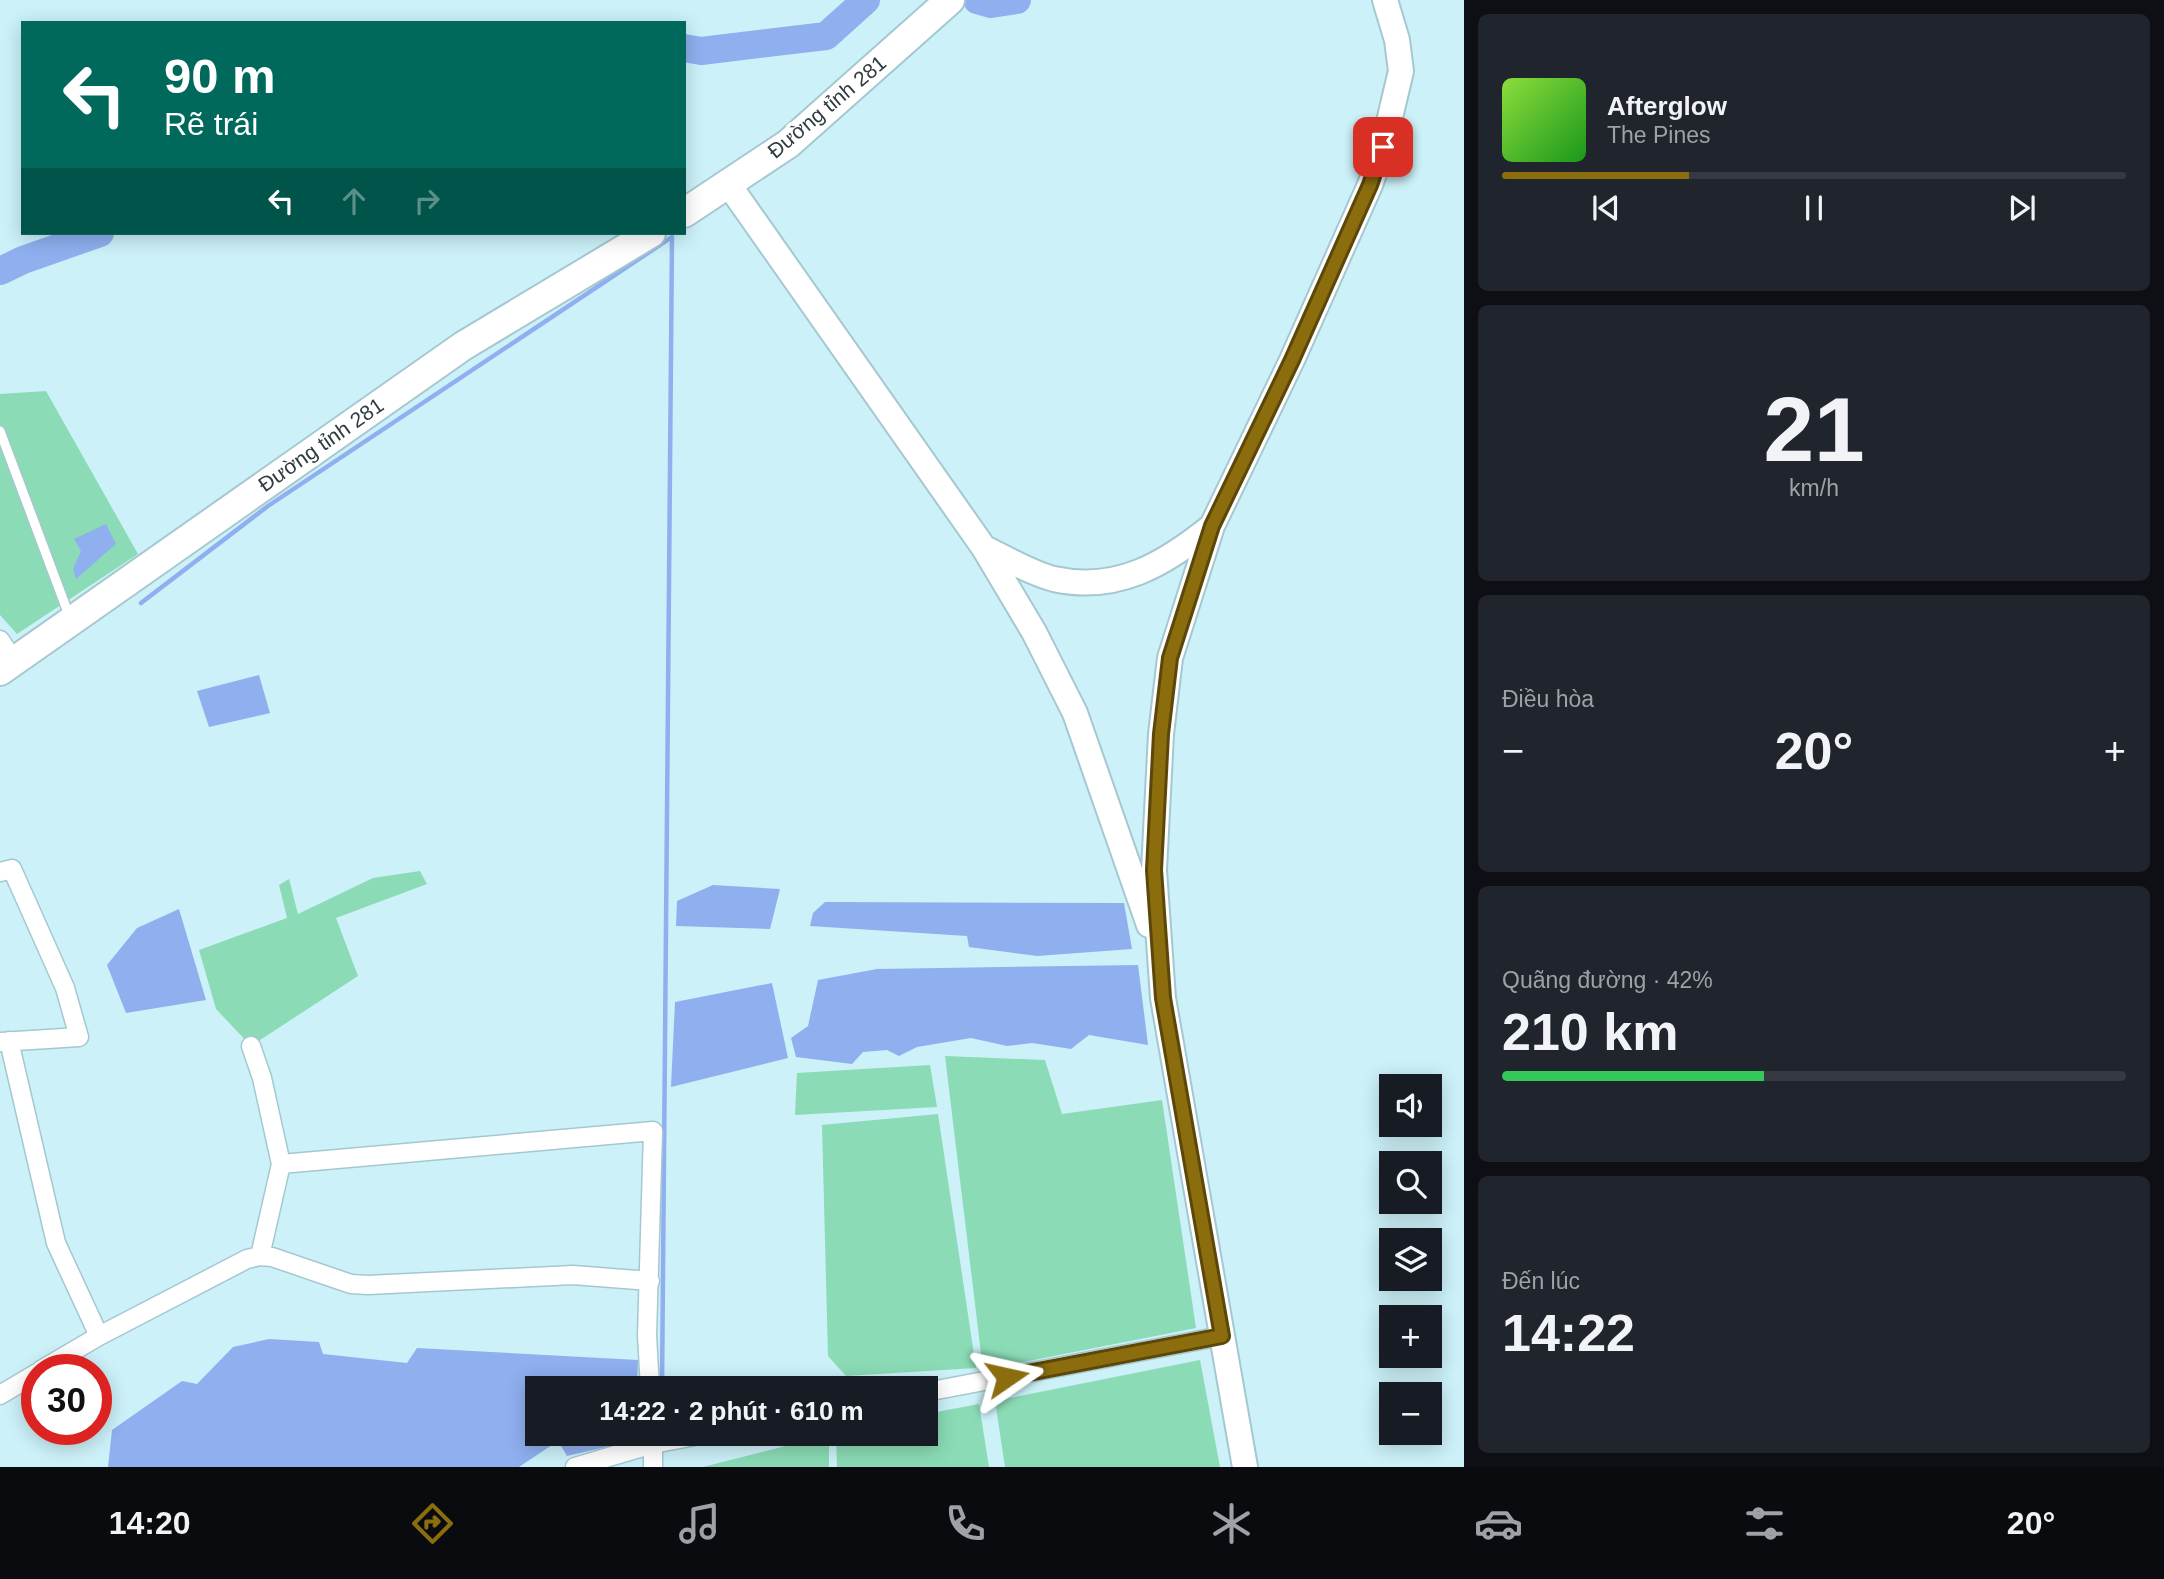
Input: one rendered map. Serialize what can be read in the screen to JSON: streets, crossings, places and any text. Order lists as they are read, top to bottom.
{
  "streets": {
    "main road": ["Đường tỉnh 281"]
  },
  "page": {
    "turn": ["90 m", "Rẽ trái"],
    "song": ["Afterglow", "The Pines"],
    "tile": [
      ["21", "km/h"],
      "Điều hòa",
      ["Quãng đường · 42%", "210 km"],
      ["Đến lúc", "14:22"]
    ],
    "heat": ["−", "20°", "+"],
    "map_buttons": ["+", "−"],
    "limit": "30",
    "trip": "14:22 · 2 phút · 610 m",
    "tabs": ["14:20", "20°"]
  }
}
